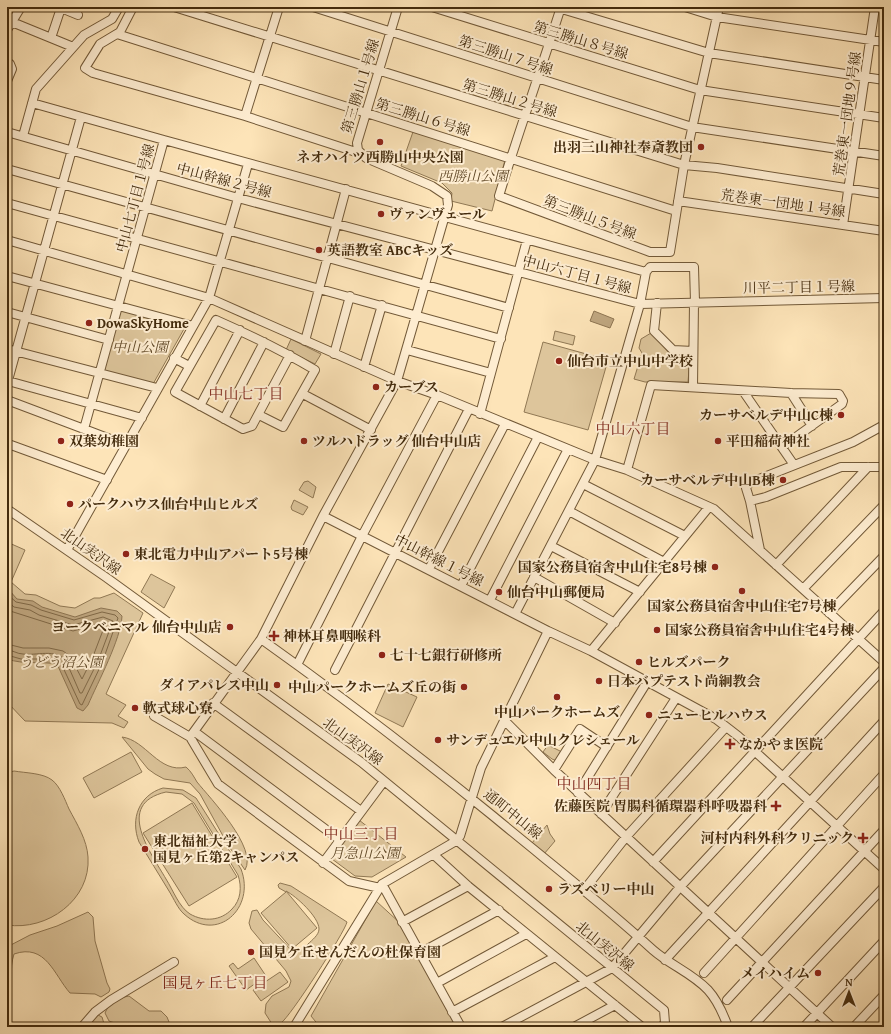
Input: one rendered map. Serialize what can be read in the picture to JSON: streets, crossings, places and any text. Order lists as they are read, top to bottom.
{
  "streets": {
    "street": [
      "第三勝山８号線",
      "第三勝山７号線",
      "第三勝山１号線",
      "第三勝山２号線",
      "荒巻東一団地９号線",
      "第三勝山６号線",
      "中山幹線２号線",
      "中山七丁目１号線",
      "荒巻東一団地１号線",
      "第三勝山５号線",
      "中山六丁目１号線",
      "川平二丁目１号線",
      "北山実沢線",
      "中山幹線１号線",
      "通町中山線"
    ]
  },
  "crossings": [
    ["第三勝山８号線", "荒巻東一団地９号線"],
    ["第三勝山８号線", "第三勝山５号線"],
    ["第三勝山７号線", "第三勝山１号線"],
    ["第三勝山７号線", "荒巻東一団地９号線"],
    ["第三勝山７号線", "第三勝山５号線"],
    ["第三勝山１号線", "第三勝山２号線"],
    ["第三勝山１号線", "第三勝山６号線"],
    ["第三勝山１号線", "中山七丁目１号線"],
    ["第三勝山２号線", "荒巻東一団地９号線"],
    ["第三勝山２号線", "第三勝山５号線"],
    ["荒巻東一団地９号線", "荒巻東一団地１号線"],
    ["第三勝山６号線", "第三勝山５号線"],
    ["中山幹線２号線", "中山七丁目１号線"],
    ["中山幹線２号線", "中山六丁目１号線"],
    ["中山七丁目１号線", "中山六丁目１号線"],
    ["荒巻東一団地１号線", "第三勝山５号線"],
    ["中山六丁目１号線", "川平二丁目１号線"]
  ],
  "districts": [
    "中山七丁目",
    "中山六丁目",
    "中山四丁目",
    "中山三丁目",
    "国見ヶ丘七丁目"
  ],
  "parks": [
    "西勝山公園",
    "中山公園",
    "うどう沼公園",
    "月急山公園"
  ],
  "places": {
    "other": [
      "ネオハイツ西勝山中央公園",
      "出羽三山神社奉斎教団",
      "ヴァンヴェール",
      "英語教室 ABCキッズ",
      "DowaSkyHome",
      "仙台市立中山中学校",
      "カーブス",
      "カーサベルデ中山C棟",
      "双葉幼稚園",
      "ツルハドラッグ 仙台中山店",
      "平田稲荷神社",
      "カーサベルデ中山B棟",
      "パークハウス仙台中山ヒルズ",
      "東北電力中山アパート5号棟",
      "国家公務員宿舎中山住宅8号棟",
      "国家公務員宿舎中山住宅7号棟",
      "仙台中山郵便局",
      "ヨークベニマル 仙台中山店",
      "国家公務員宿舎中山住宅4号棟",
      "七十七銀行研修所",
      "ヒルズパーク",
      "日本バプテスト尚絅教会",
      "ダイアパレス中山",
      "中山パークホームズ丘の街",
      "中山パークホームズ",
      "軟式球心寮",
      "ニューヒルハウス",
      "サンデュエル中山クレシェール",
      "東北福祉大学 国見ヶ丘第2キャンパス",
      "ラズベリー中山",
      "国見ケ丘せんだんの杜保育園",
      "メイハイム"
    ],
    "health": [
      "神林耳鼻咽喉科",
      "なかやま医院",
      "佐藤医院 胃腸科循環器科呼吸器科",
      "河村内科外科クリニック"
    ]
  },
  "north": "top"
}
